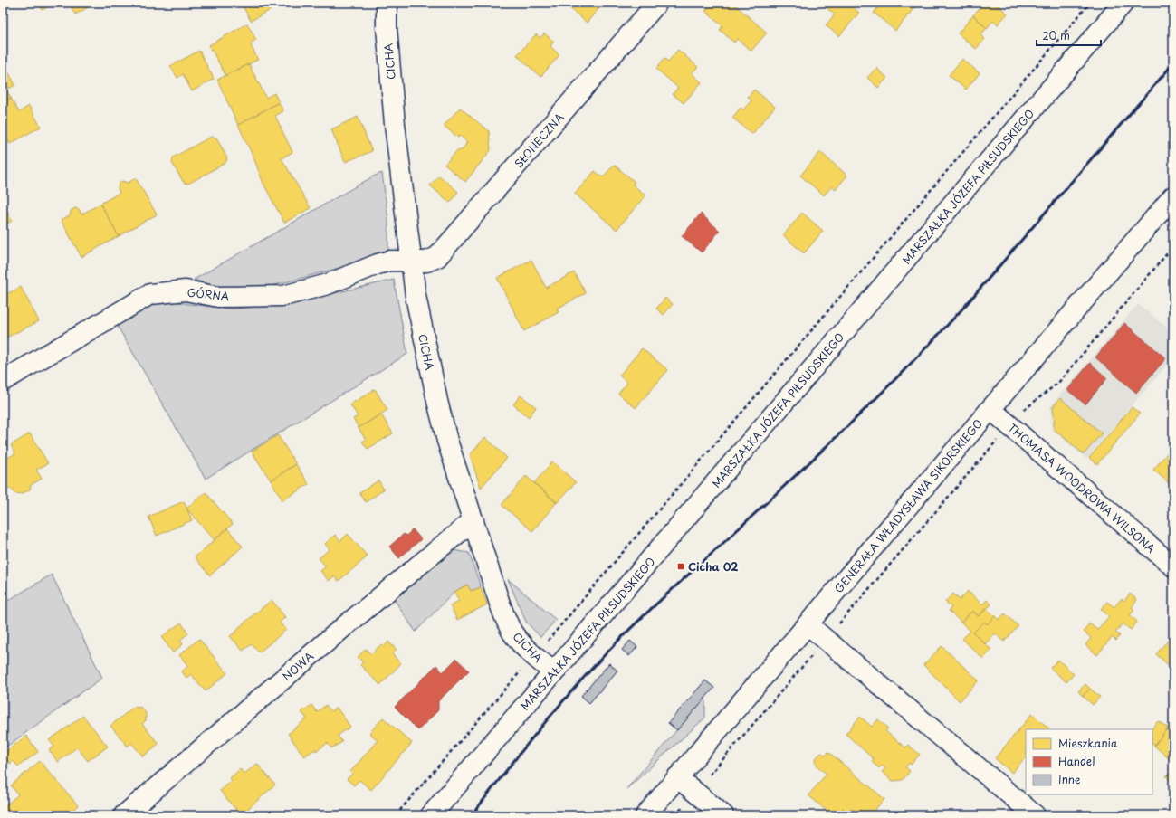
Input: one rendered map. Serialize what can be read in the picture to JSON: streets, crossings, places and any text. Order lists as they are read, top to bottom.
{
  "streets": {
    "street": [
      "CICHA",
      "SŁONECZNA",
      "MARSZAŁKA JÓZEFA PIŁSUDSKIEGO",
      "GÓRNA",
      "THOMASA WOODROWA WILSONA",
      "GENERAŁA WŁADYSŁAWA SIKORSKIEGO",
      "NOWA"
    ]
  },
  "crossings": [
    ["CICHA", "SŁONECZNA"],
    ["CICHA", "MARSZAŁKA JÓZEFA PIŁSUDSKIEGO"],
    ["CICHA", "GÓRNA"],
    ["CICHA", "NOWA"],
    ["SŁONECZNA", "GÓRNA"],
    ["THOMASA WOODROWA WILSONA", "GENERAŁA WŁADYSŁAWA SIKORSKIEGO"]
  ],
  "places": {
    "transit": ["Cicha 02"]
  },
  "legend": ["Mieszkania", "Handel", "Inne"],
  "scale_bar": "20 m"
}
